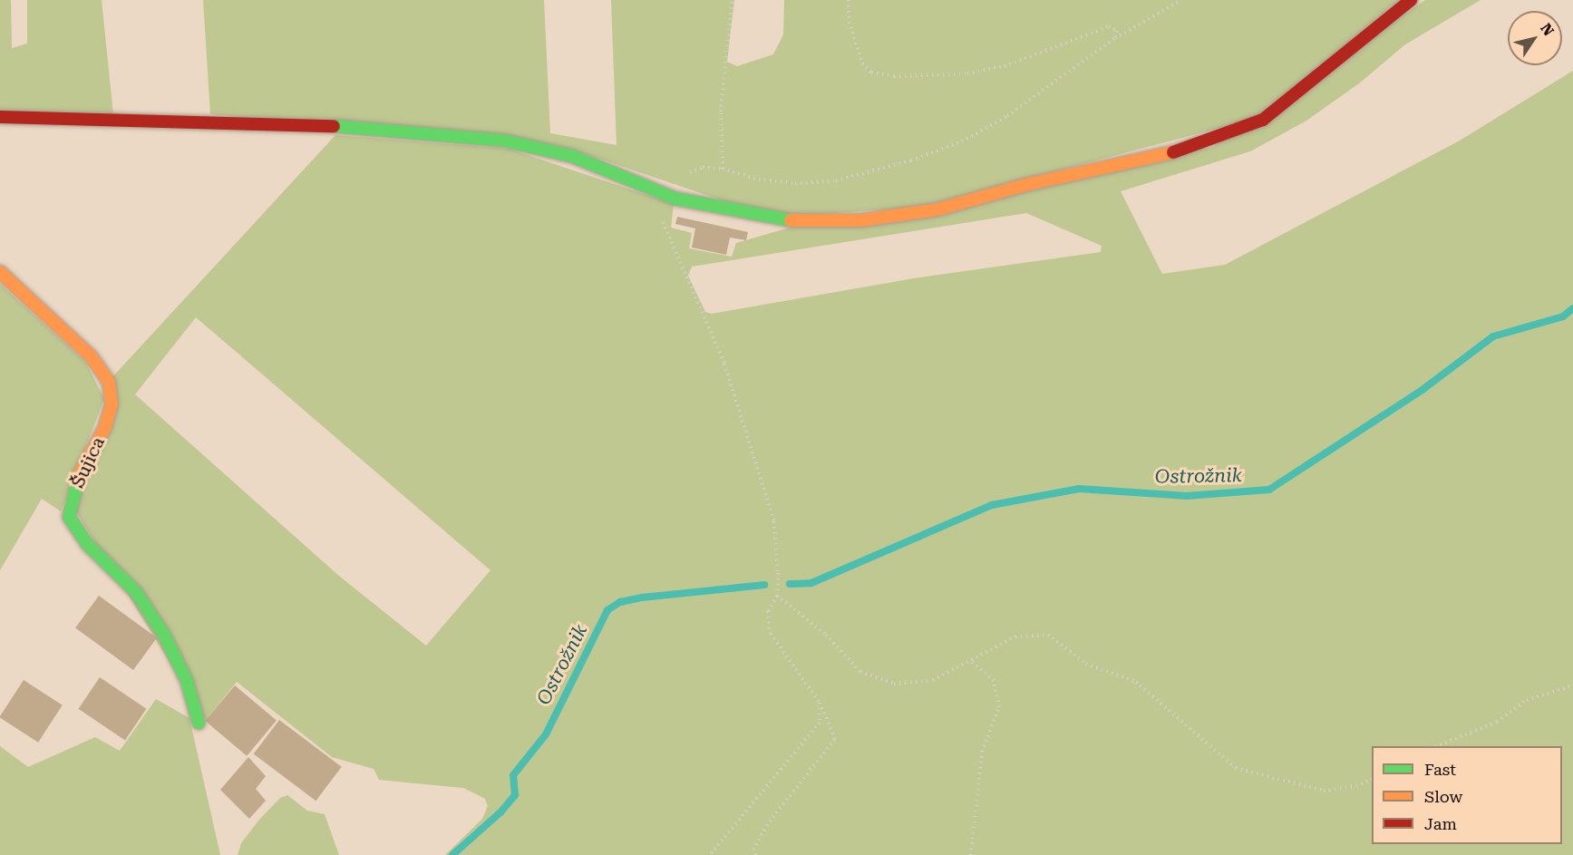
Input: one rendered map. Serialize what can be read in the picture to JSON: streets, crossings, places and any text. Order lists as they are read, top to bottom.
{
  "streets": {
    "street": ["Šujica"]
  },
  "water": ["Ostrožnik"],
  "legend": ["Fast", "Slow", "Jam"],
  "north": "top right"
}
